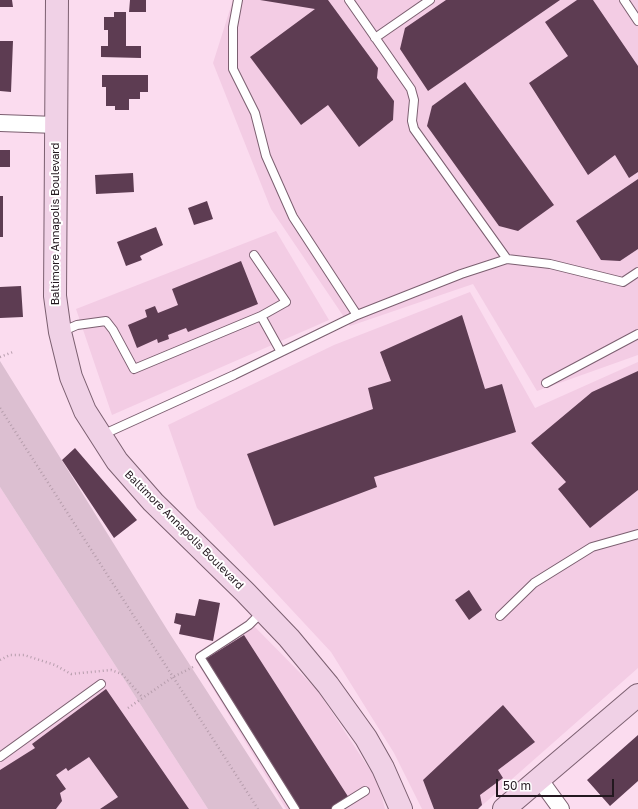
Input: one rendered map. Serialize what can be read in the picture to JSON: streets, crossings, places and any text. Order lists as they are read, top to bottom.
{
  "streets": {
    "street": ["Baltimore Annapolis Boulevard"]
  },
  "scale_bar": "50 m"
}
